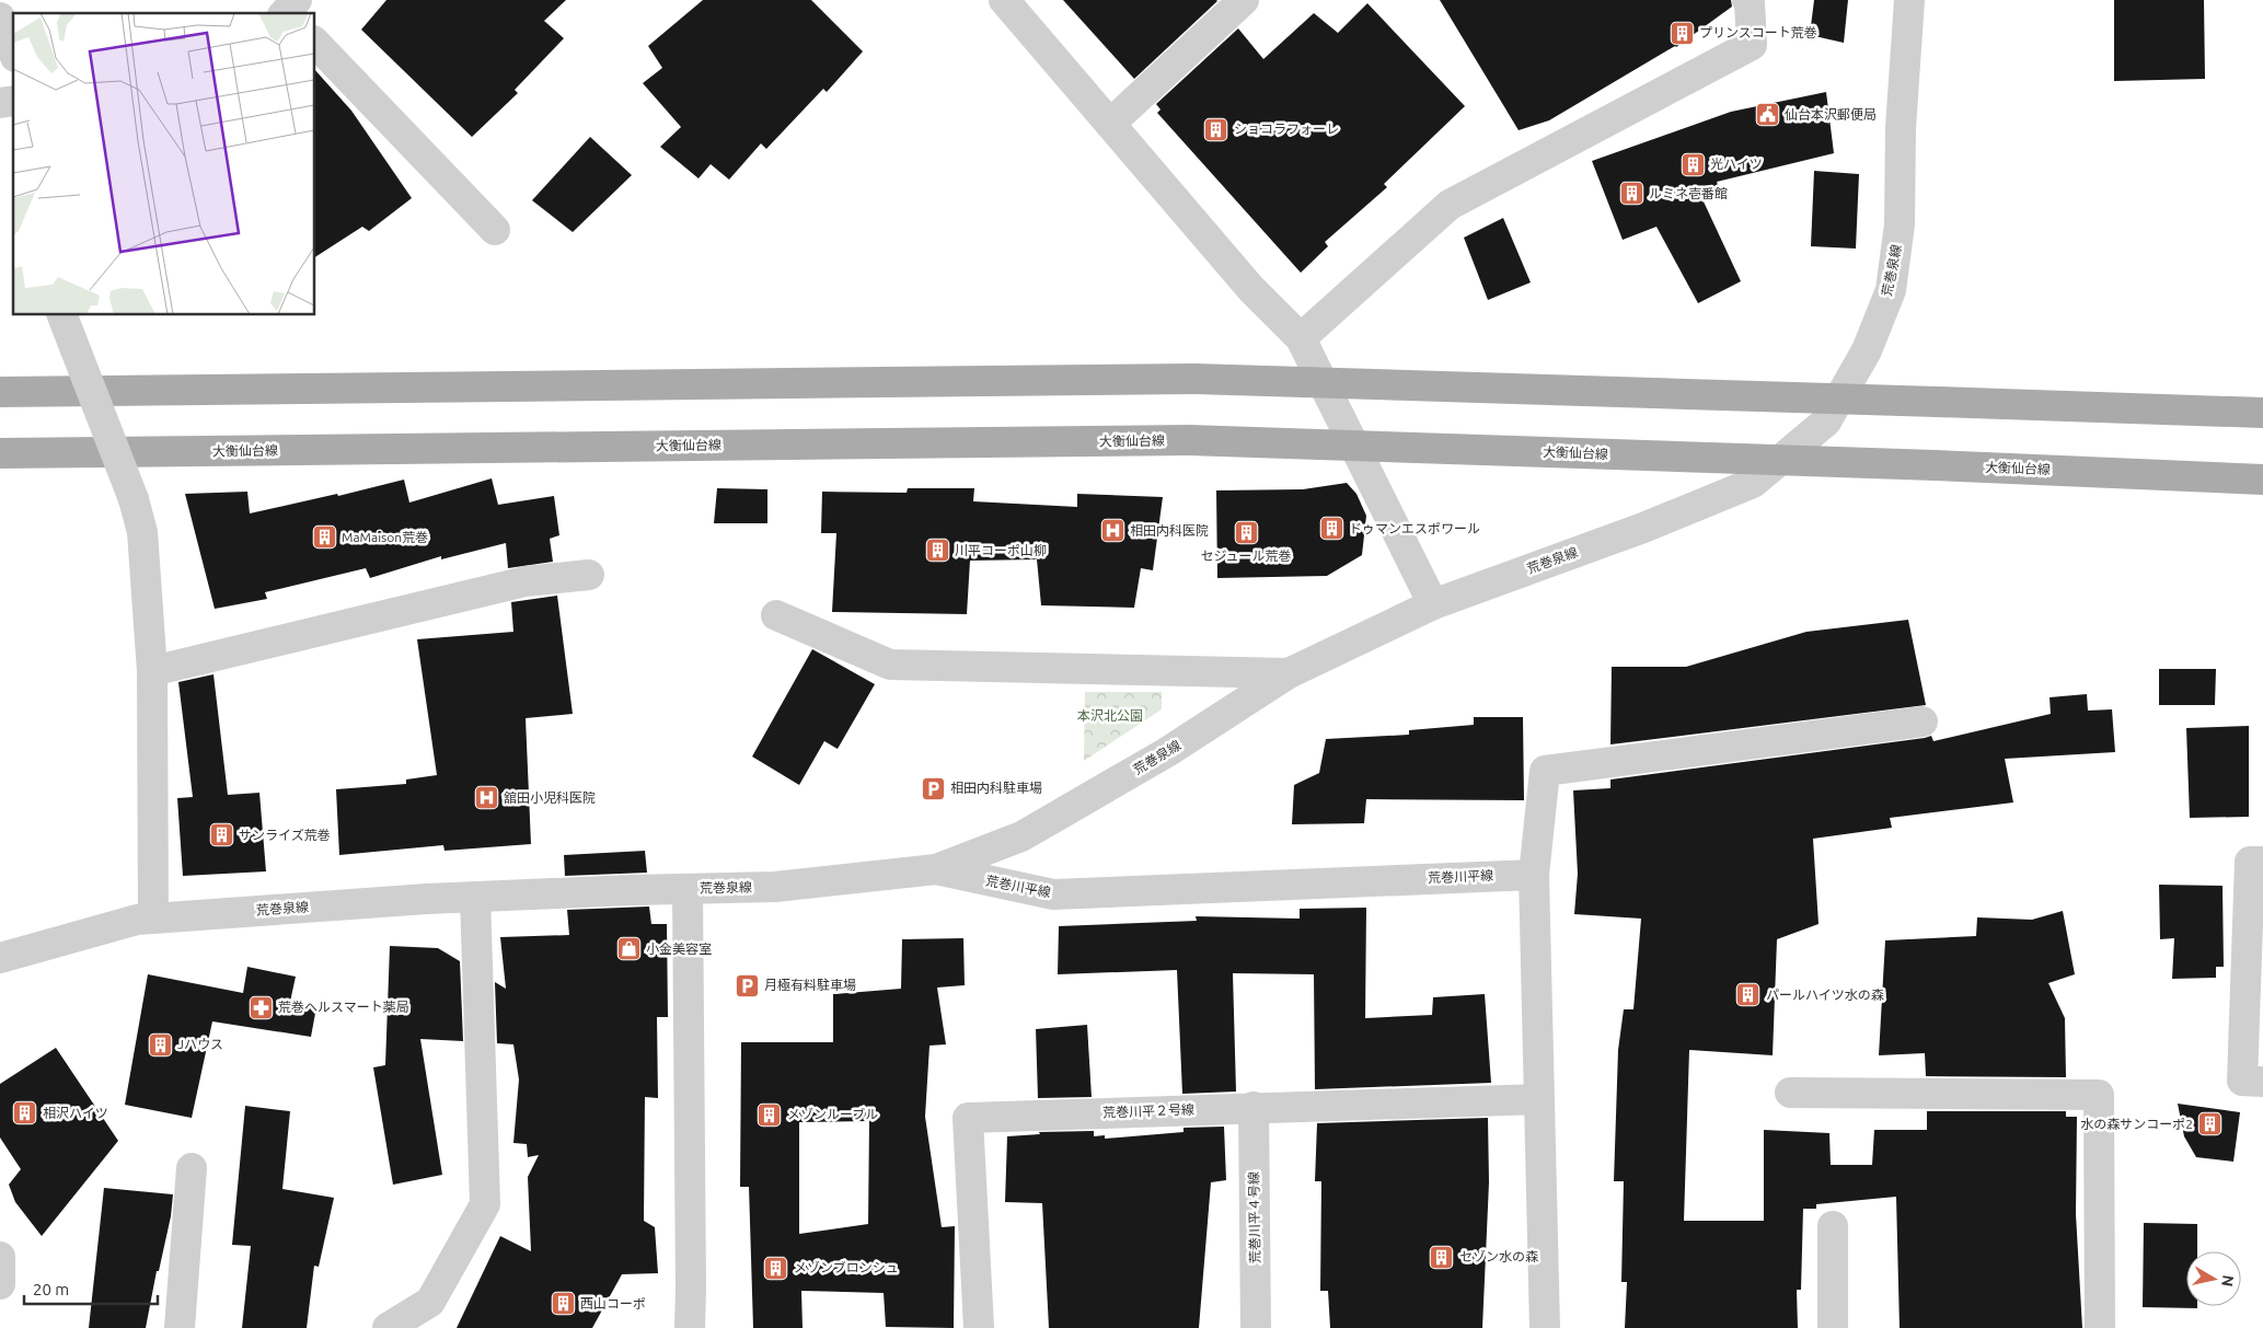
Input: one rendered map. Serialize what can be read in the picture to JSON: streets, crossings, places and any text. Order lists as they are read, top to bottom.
{
  "streets": {
    "main road": ["大衡仙台線"],
    "street": [
      "荒巻泉線",
      "荒巻川平線",
      "荒巻川平２号線",
      "荒巻川平４号線"
    ]
  },
  "crossings": [
    ["荒巻泉線", "荒巻川平線"],
    ["荒巻川平２号線", "荒巻川平４号線"]
  ],
  "parks": ["本沢北公園"],
  "places": {
    "building": [
      "プリンスコート荒巻",
      "ショコラフォーレ",
      "光ハイツ",
      "ルミネ壱番館",
      "ドゥマンエスポワール",
      "セジュール荒巻",
      "MaMaison荒巻",
      "川平コーポ山柳",
      "サンライズ荒巻",
      "パールハイツ水の森",
      "Jハウス",
      "相沢ハイツ",
      "メゾンルーブル",
      "水の森サンコーポ2",
      "セゾン水の森",
      "メゾンブロンシュ",
      "西山コーポ"
    ],
    "public building": ["仙台本沢郵便局"],
    "hospital": ["相田内科医院", "舘田小児科医院"],
    "parking": ["相田内科駐車場", "月極有料駐車場"],
    "shop": ["小金美容室"],
    "pharmacy": ["荒巻ヘルスマート薬局"]
  },
  "scale_bar": "20 m",
  "north": "right"
}
